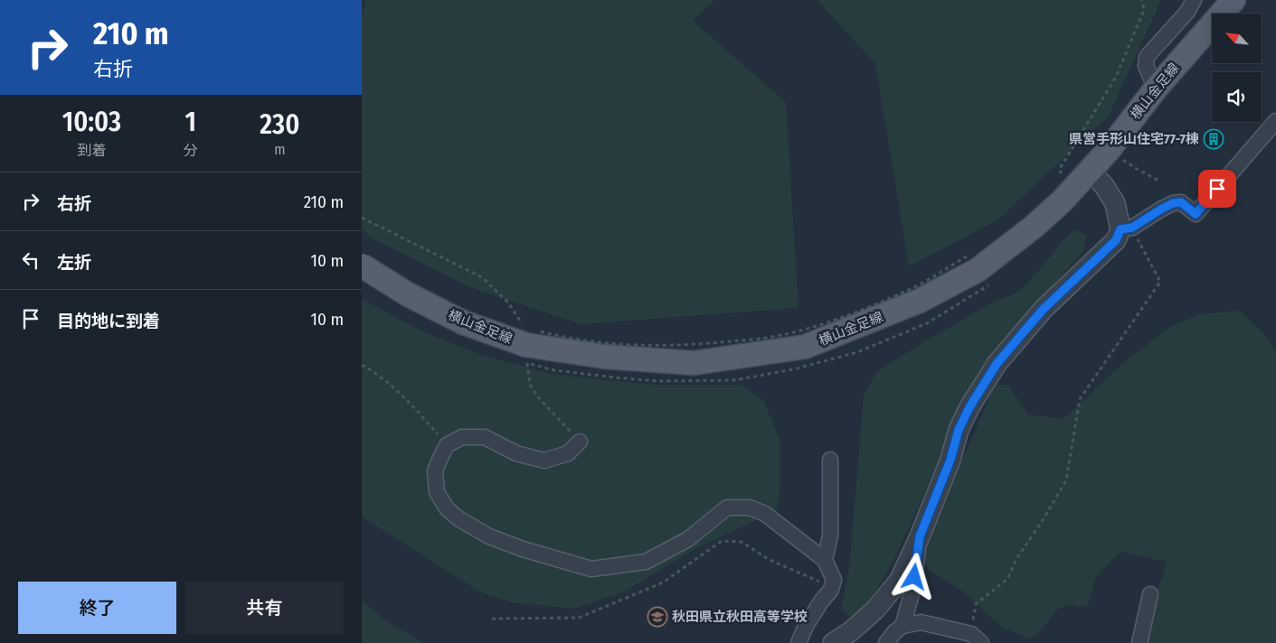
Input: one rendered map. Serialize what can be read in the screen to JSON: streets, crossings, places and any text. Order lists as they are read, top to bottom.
{
  "streets": {
    "main road": ["横山金足線"]
  },
  "places": {
    "building": ["県営手形山住宅77-7棟"],
    "school or university": ["秋田県立秋田高等学校"]
  },
  "north": "top left",
  "page": {
    "turn": ["210 m", "右折"],
    "eta": [
      "10:03",
      "到着",
      "1",
      "分",
      "230",
      "m"
    ],
    "list": [
      {
        "name": "右折",
        "value": "210 m"
      },
      {
        "name": "左折",
        "value": "10 m"
      },
      {
        "name": "目的地に到着",
        "value": "10 m"
      }
    ],
    "buttons": ["終了", "共有"]
  }
}
